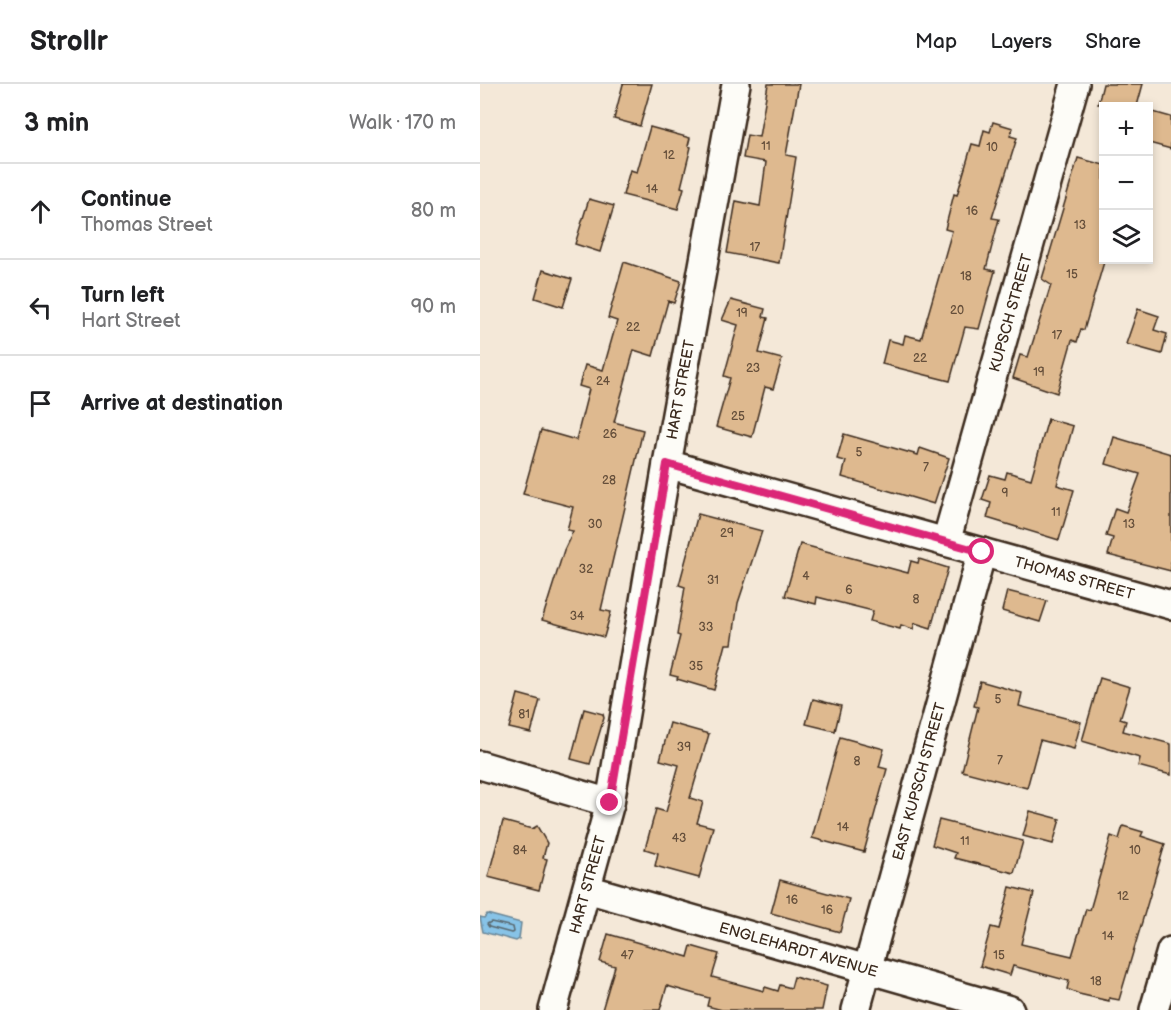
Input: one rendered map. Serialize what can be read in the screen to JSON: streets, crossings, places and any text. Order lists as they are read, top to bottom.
{
  "streets": {
    "street": [
      "KUPSCH STREET",
      "HART STREET",
      "THOMAS STREET",
      "EAST KUPSCH STREET",
      "ENGLEHARDT AVENUE"
    ]
  },
  "crossings": [
    ["KUPSCH STREET", "THOMAS STREET"],
    ["HART STREET", "THOMAS STREET"],
    ["HART STREET", "ENGLEHARDT AVENUE"],
    ["THOMAS STREET", "EAST KUPSCH STREET"],
    ["EAST KUPSCH STREET", "ENGLEHARDT AVENUE"]
  ],
  "house_numbers": [
    "11",
    "10",
    "12",
    "14",
    "16",
    "13",
    "17",
    "15",
    "18",
    "20",
    "19",
    "22",
    "17",
    "22",
    "23",
    "19",
    "24",
    "25",
    "26",
    "5",
    "7",
    "28",
    "9",
    "11",
    "30",
    "13",
    "29",
    "32",
    "4",
    "31",
    "6",
    "8",
    "34",
    "33",
    "35",
    "5",
    "81",
    "39",
    "7",
    "8",
    "14",
    "43",
    "11",
    "84",
    "10",
    "12",
    "16",
    "16",
    "14",
    "47",
    "15",
    "18"
  ],
  "page": {
    "header": "Strollr",
    "nav": ["Map", "Layers", "Share"],
    "heading": ["3 min", "Walk · 170 m"],
    "map_buttons": ["+", "−"],
    "list": [
      ["Continue", "Thomas Street", "80 m"],
      ["Turn left", "Hart Street", "90 m"],
      "Arrive at destination"
    ]
  }
}
